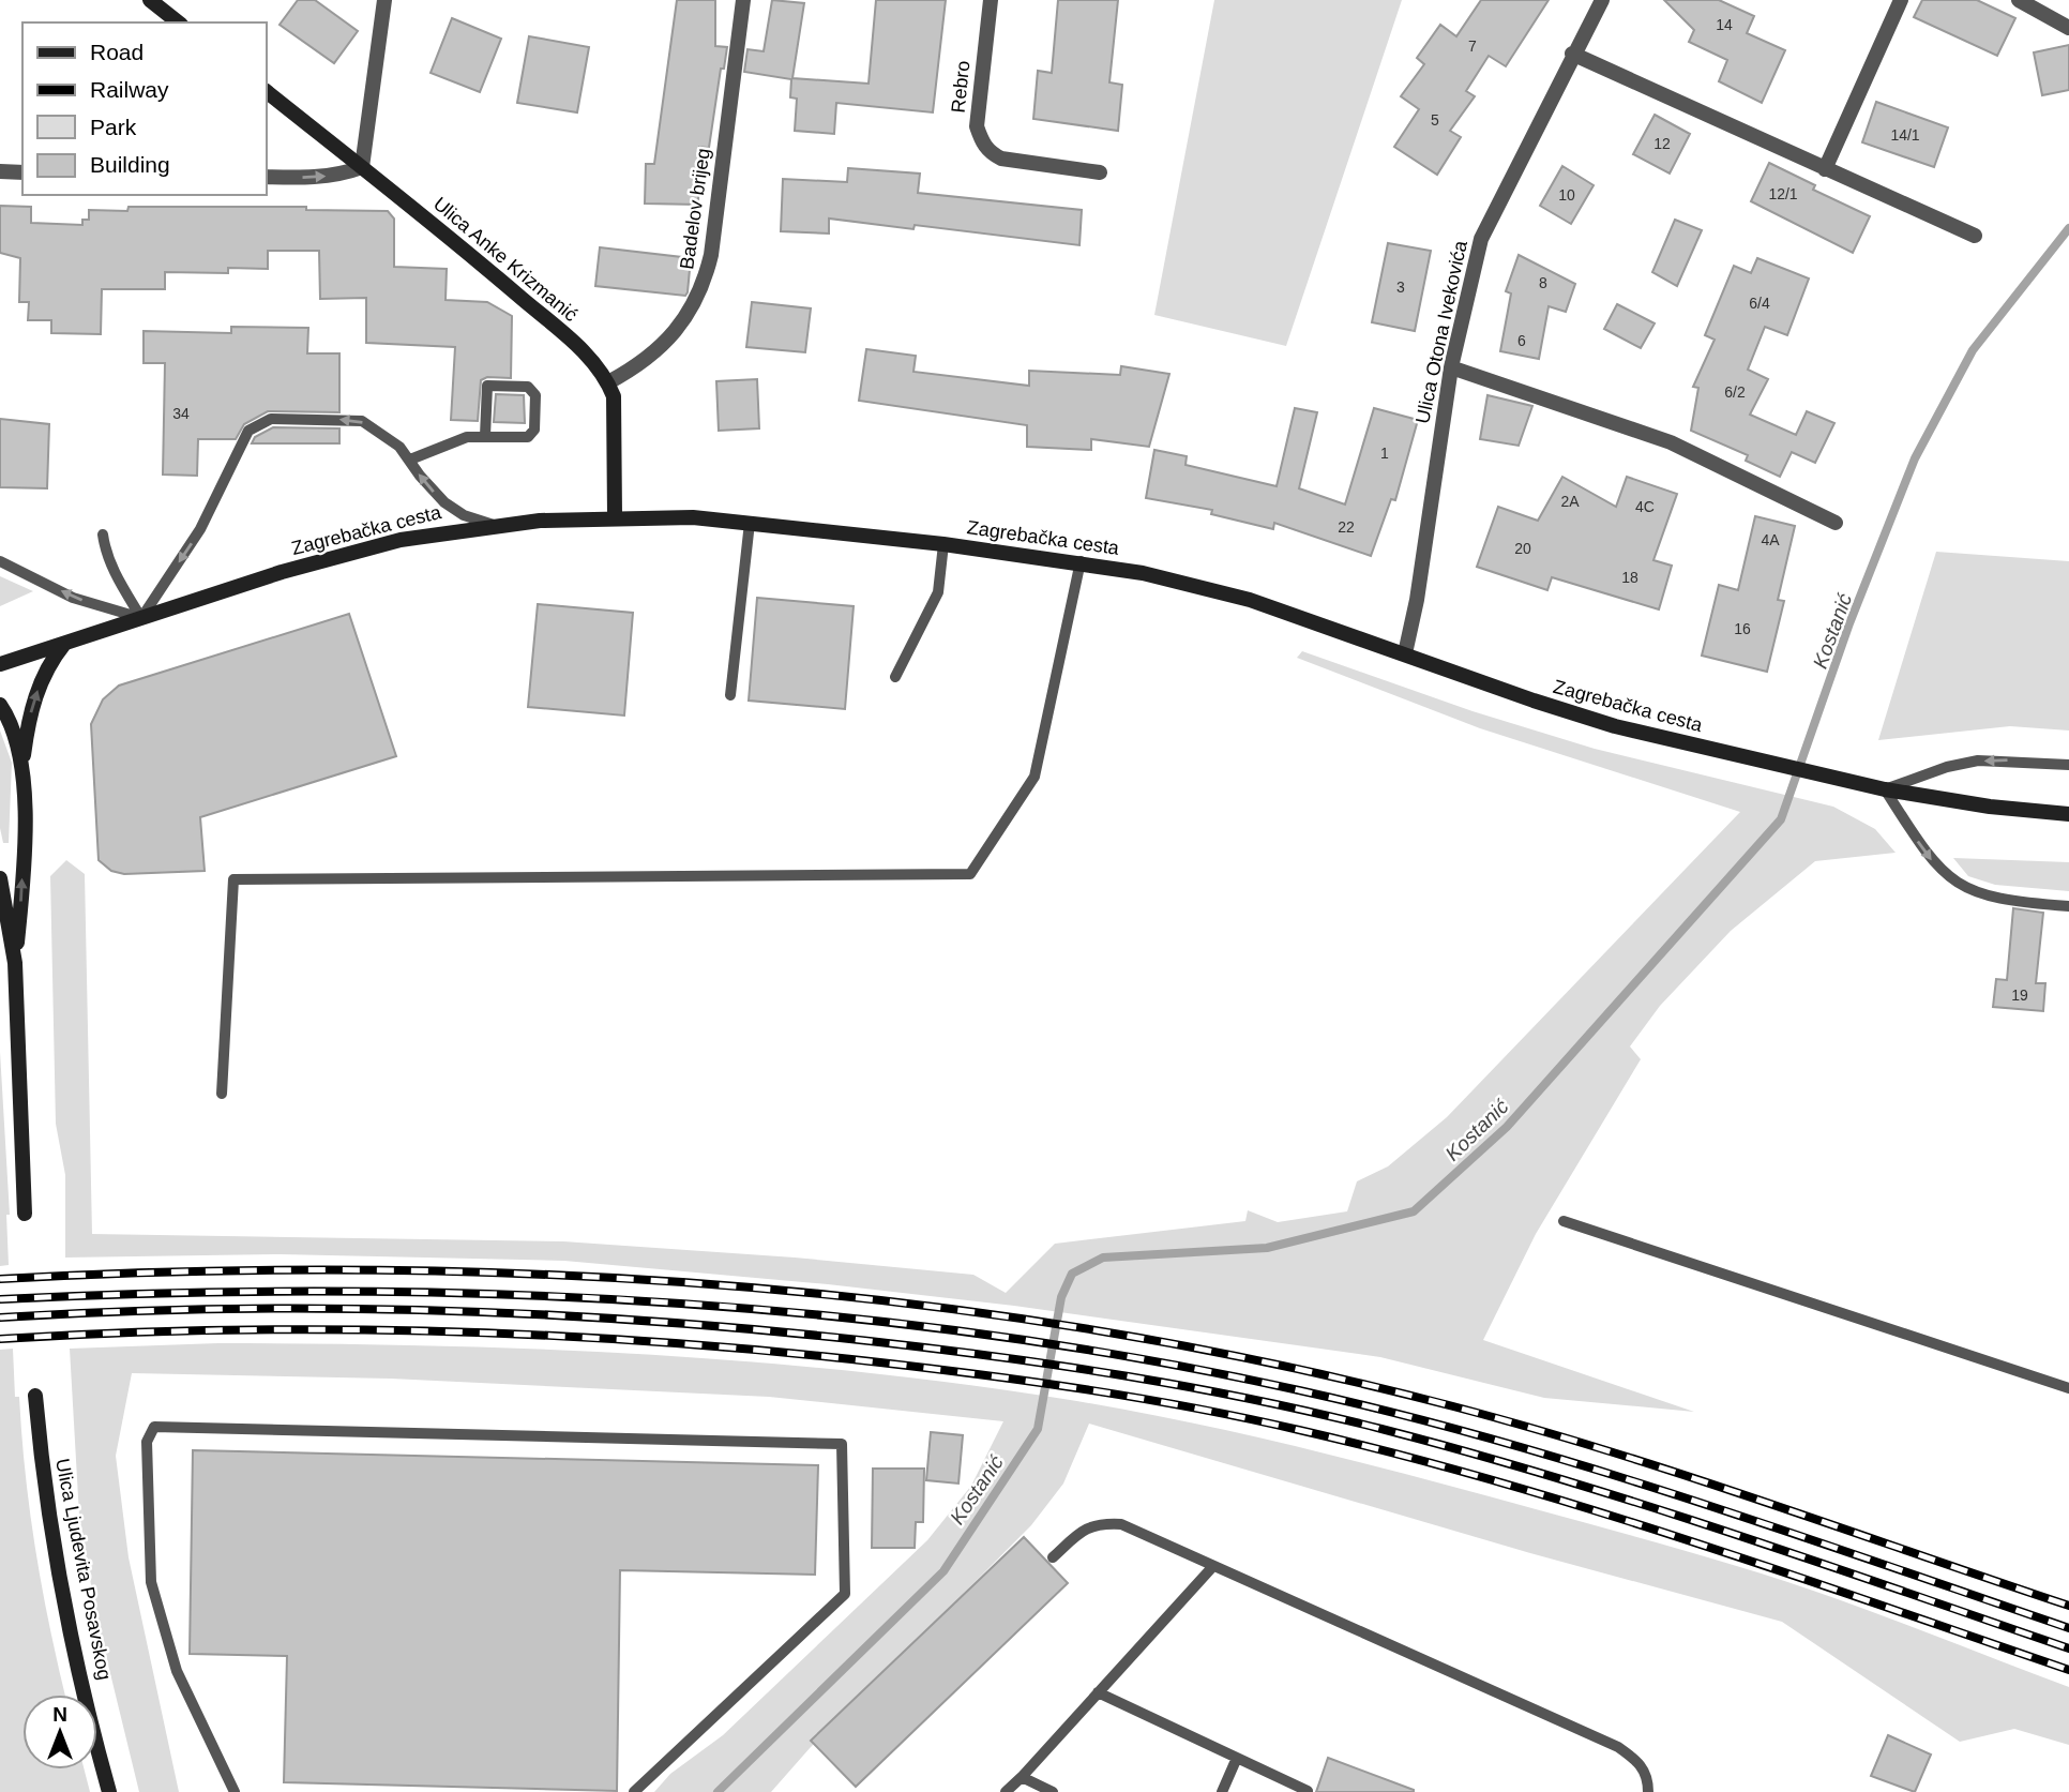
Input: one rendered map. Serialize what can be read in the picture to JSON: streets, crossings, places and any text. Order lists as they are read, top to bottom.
{
  "streets": {
    "main road": ["Ulica Anke Krizmanić", "Zagrebačka cesta", "Ulica Ljudevita Posavskog"],
    "street": ["Rebro", "Badelov brijeg", "Ulica Otona Ivekovića"]
  },
  "crossings": [
    ["Badelov brijeg", "Ulica Anke Krizmanić"],
    ["Ulica Anke Krizmanić", "Zagrebačka cesta"],
    ["Ulica Otona Ivekovića", "Zagrebačka cesta"]
  ],
  "water": ["Kostanić"],
  "house_numbers": [
    "14",
    "7",
    "5",
    "14/1",
    "12",
    "12/1",
    "10",
    "8",
    "3",
    "6/4",
    "6",
    "6/2",
    "34",
    "1",
    "2A",
    "4C",
    "22",
    "4A",
    "20",
    "18",
    "16",
    "19"
  ],
  "legend": [
    "Road",
    "Railway",
    "Park",
    "Building"
  ],
  "north": "top"
}
